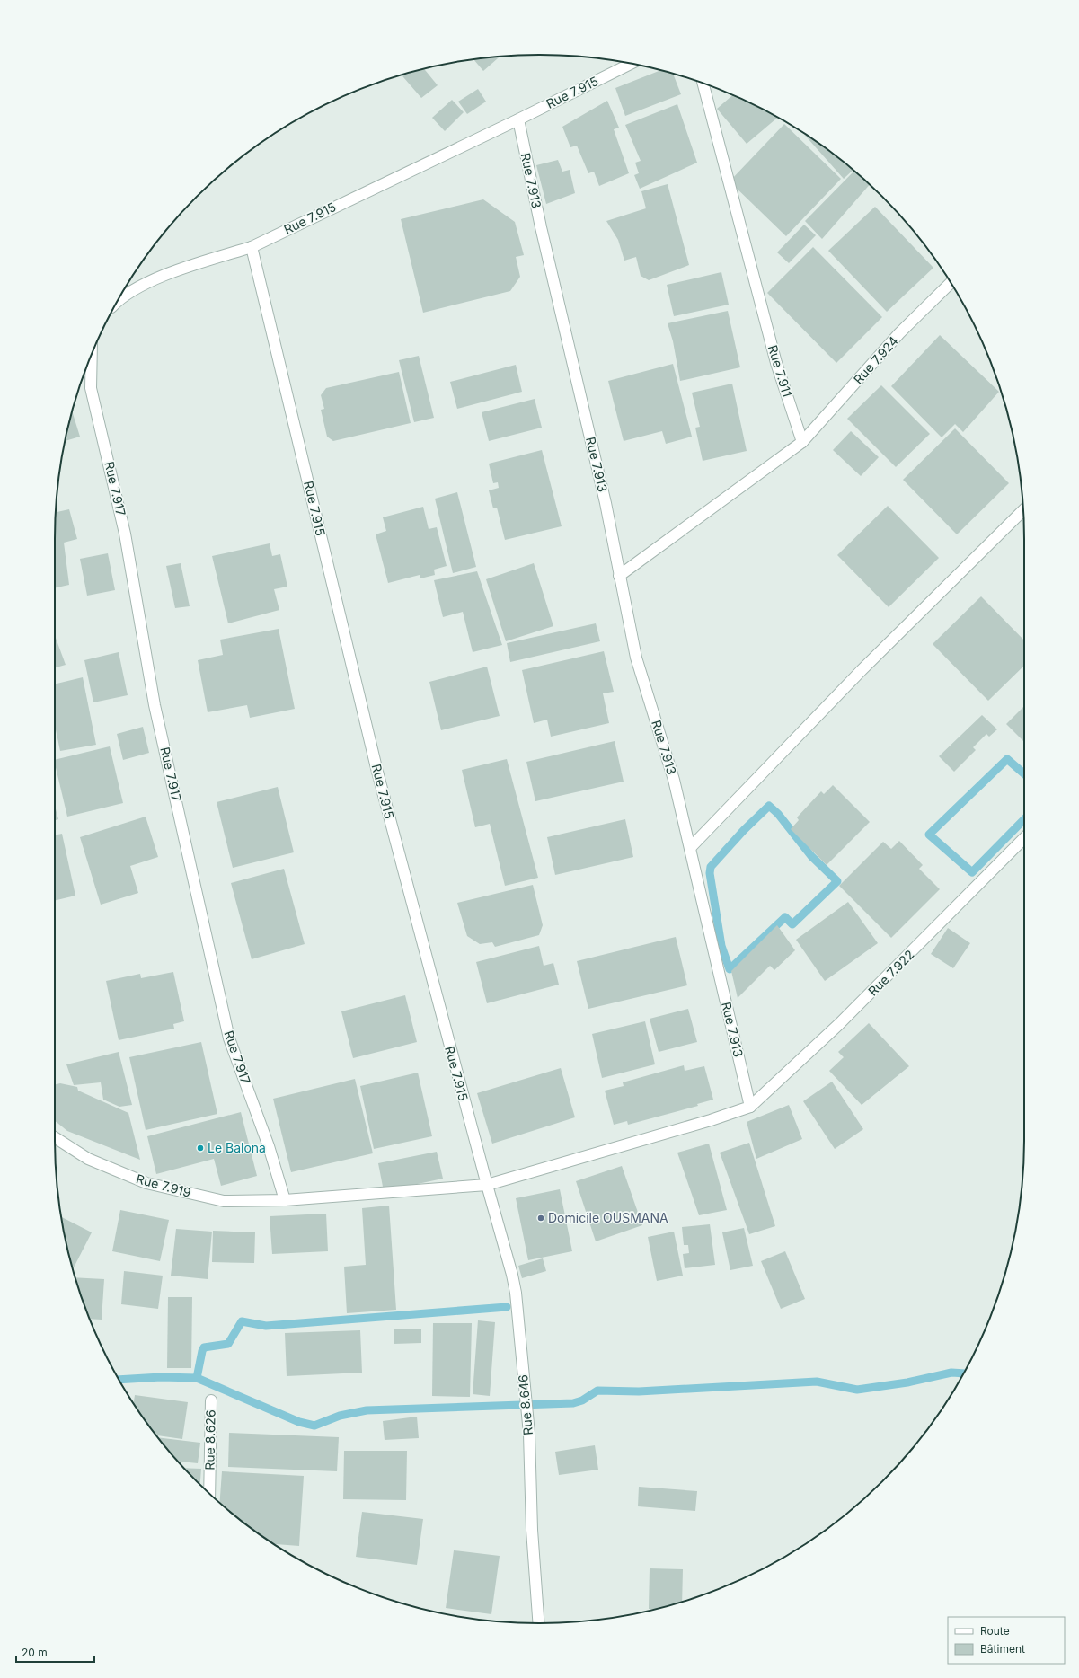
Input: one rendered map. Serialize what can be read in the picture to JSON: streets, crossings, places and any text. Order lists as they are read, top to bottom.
{
  "streets": {
    "street": [
      "Rue 7.915",
      "Rue 7.913",
      "Rue 7.924",
      "Rue 7.911",
      "Rue 7.917",
      "Rue 7.922",
      "Rue 7.919",
      "Rue 8.646",
      "Rue 8.626"
    ]
  },
  "crossings": [
    ["Rue 7.915", "Rue 7.913"],
    ["Rue 7.915", "Rue 7.919"],
    ["Rue 7.915", "Rue 8.646"],
    ["Rue 7.913", "Rue 7.922"],
    ["Rue 7.924", "Rue 7.911"],
    ["Rue 7.917", "Rue 7.919"],
    ["Rue 7.919", "Rue 8.646"]
  ],
  "places": ["Le Balona", "Domicile OUSMANA"],
  "legend": ["Route", "Bâtiment"],
  "scale_bar": "20 m"
}
